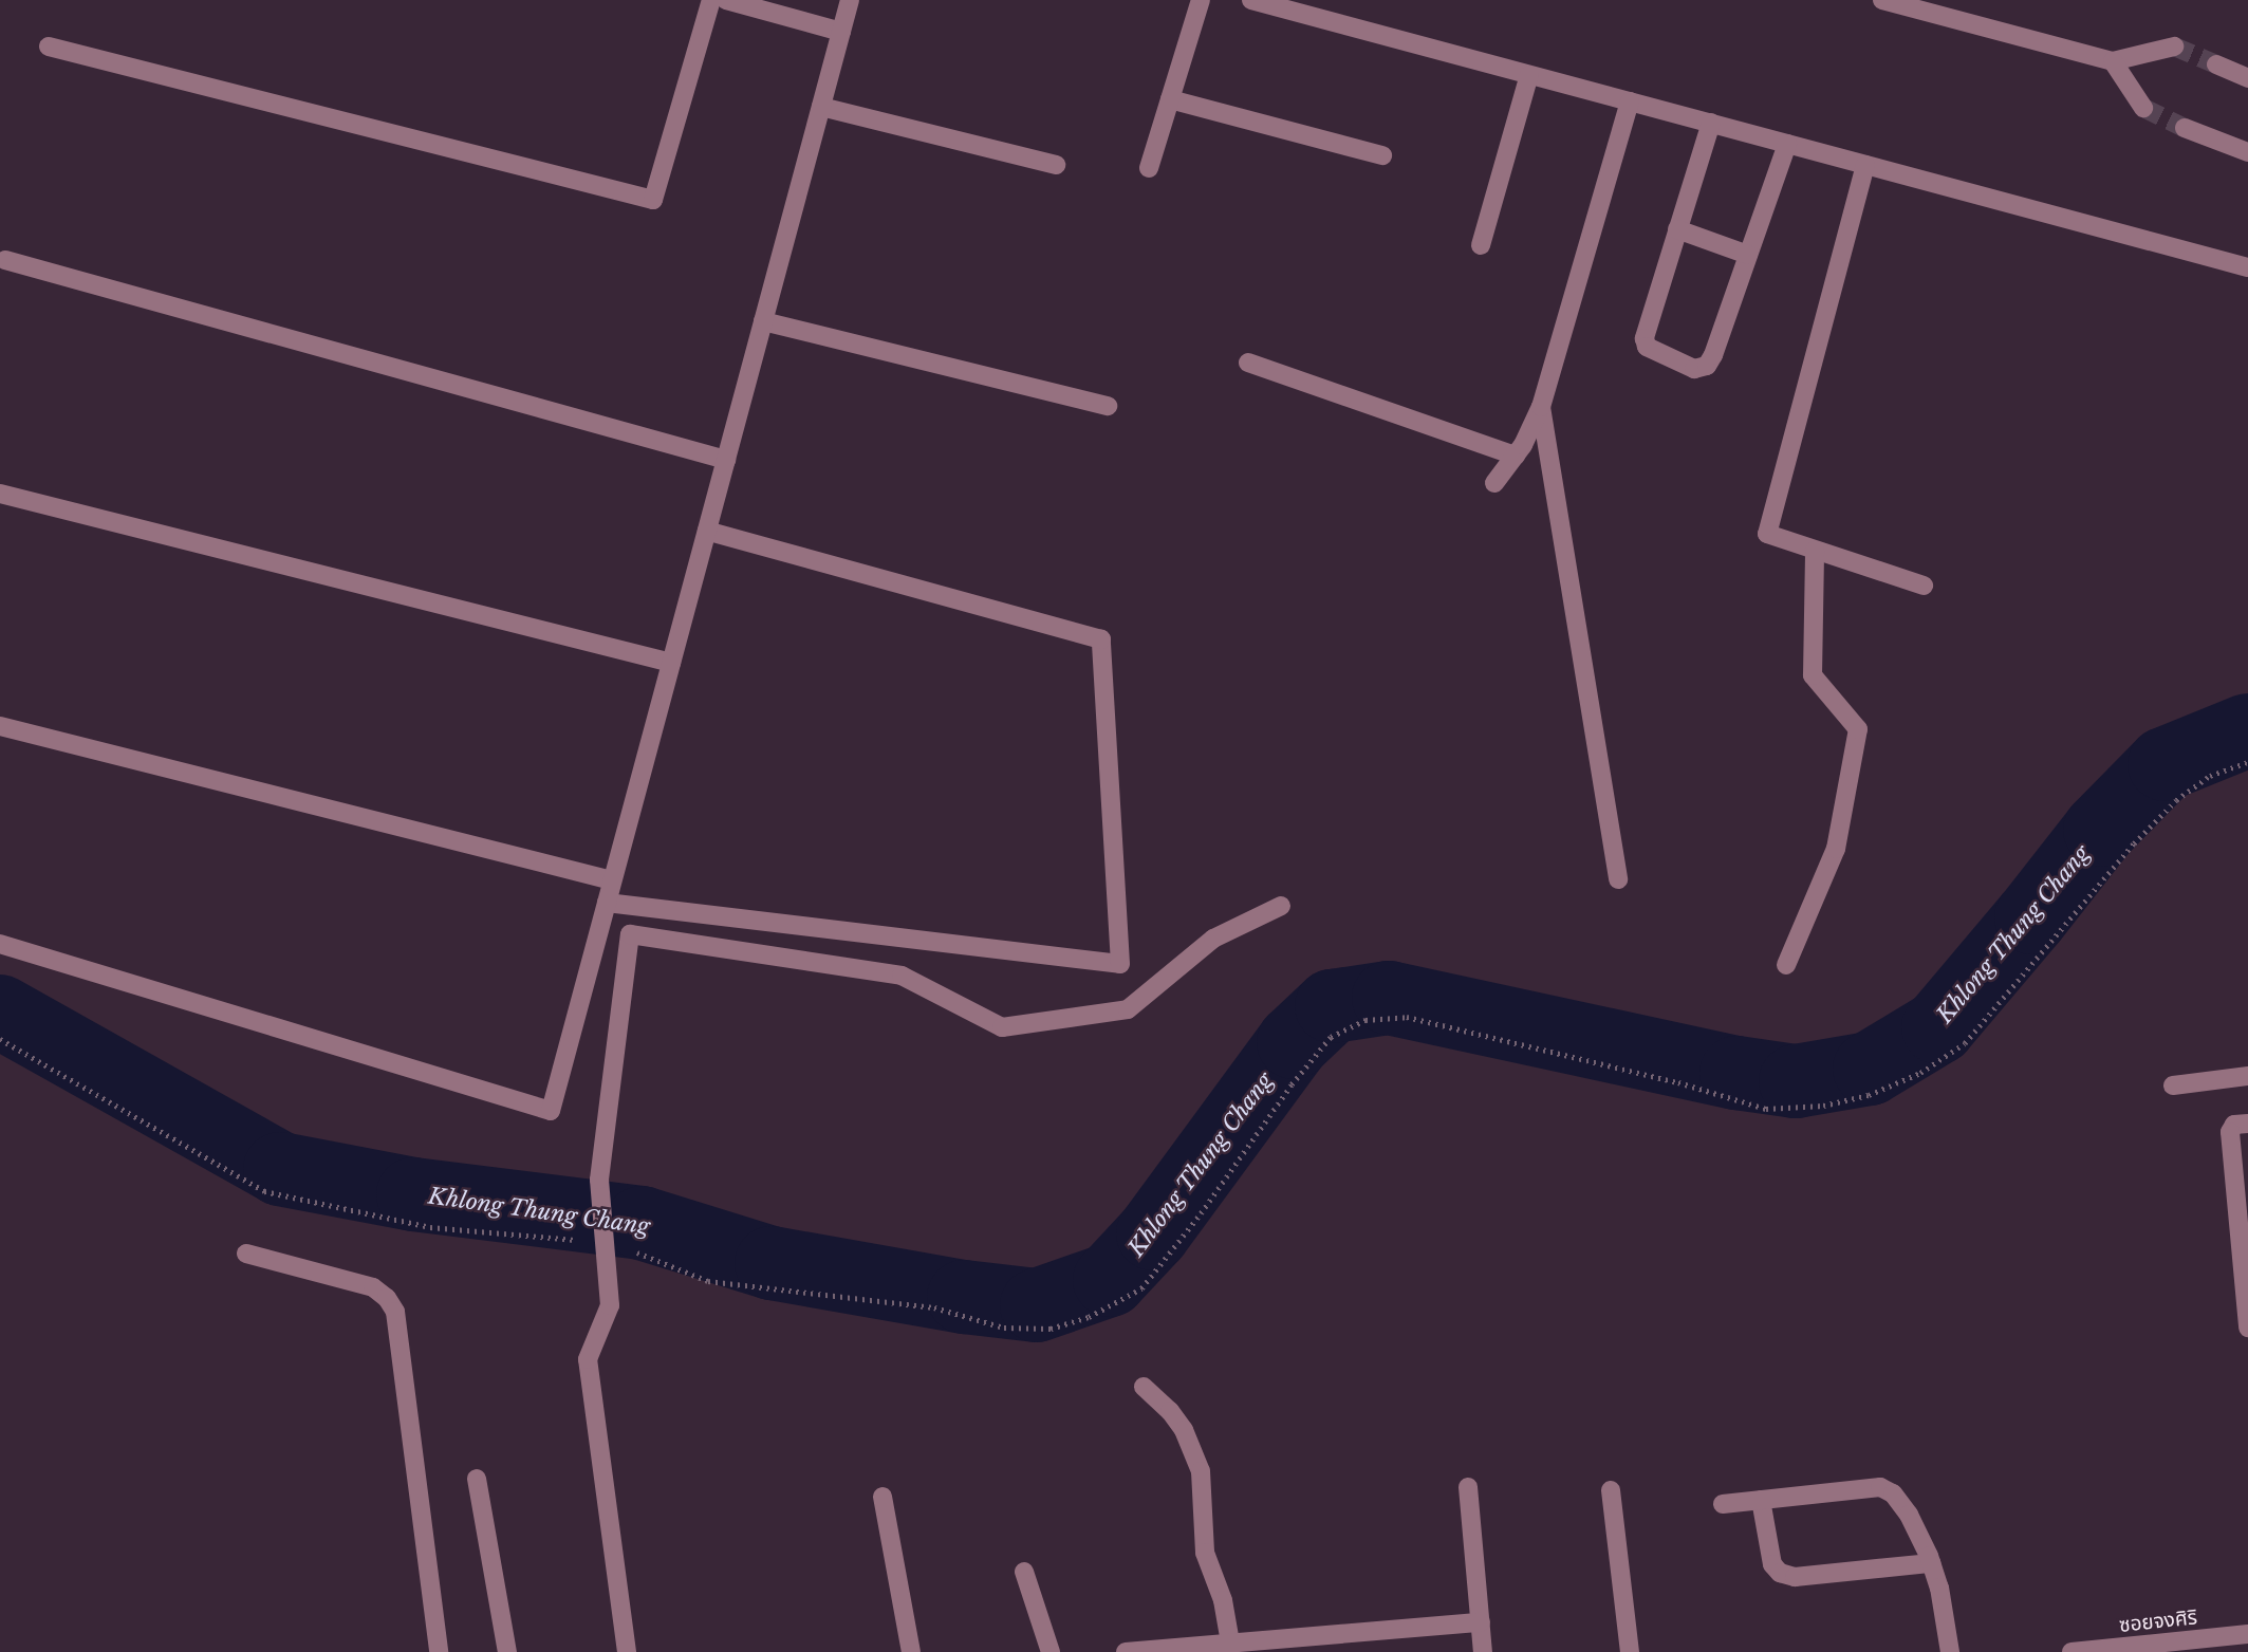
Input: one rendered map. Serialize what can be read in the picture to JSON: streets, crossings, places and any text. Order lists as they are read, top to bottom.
{
  "streets": {
    "street": ["ซอยจงศิริ"]
  },
  "water": ["Khlong Thung Chang"]
}
